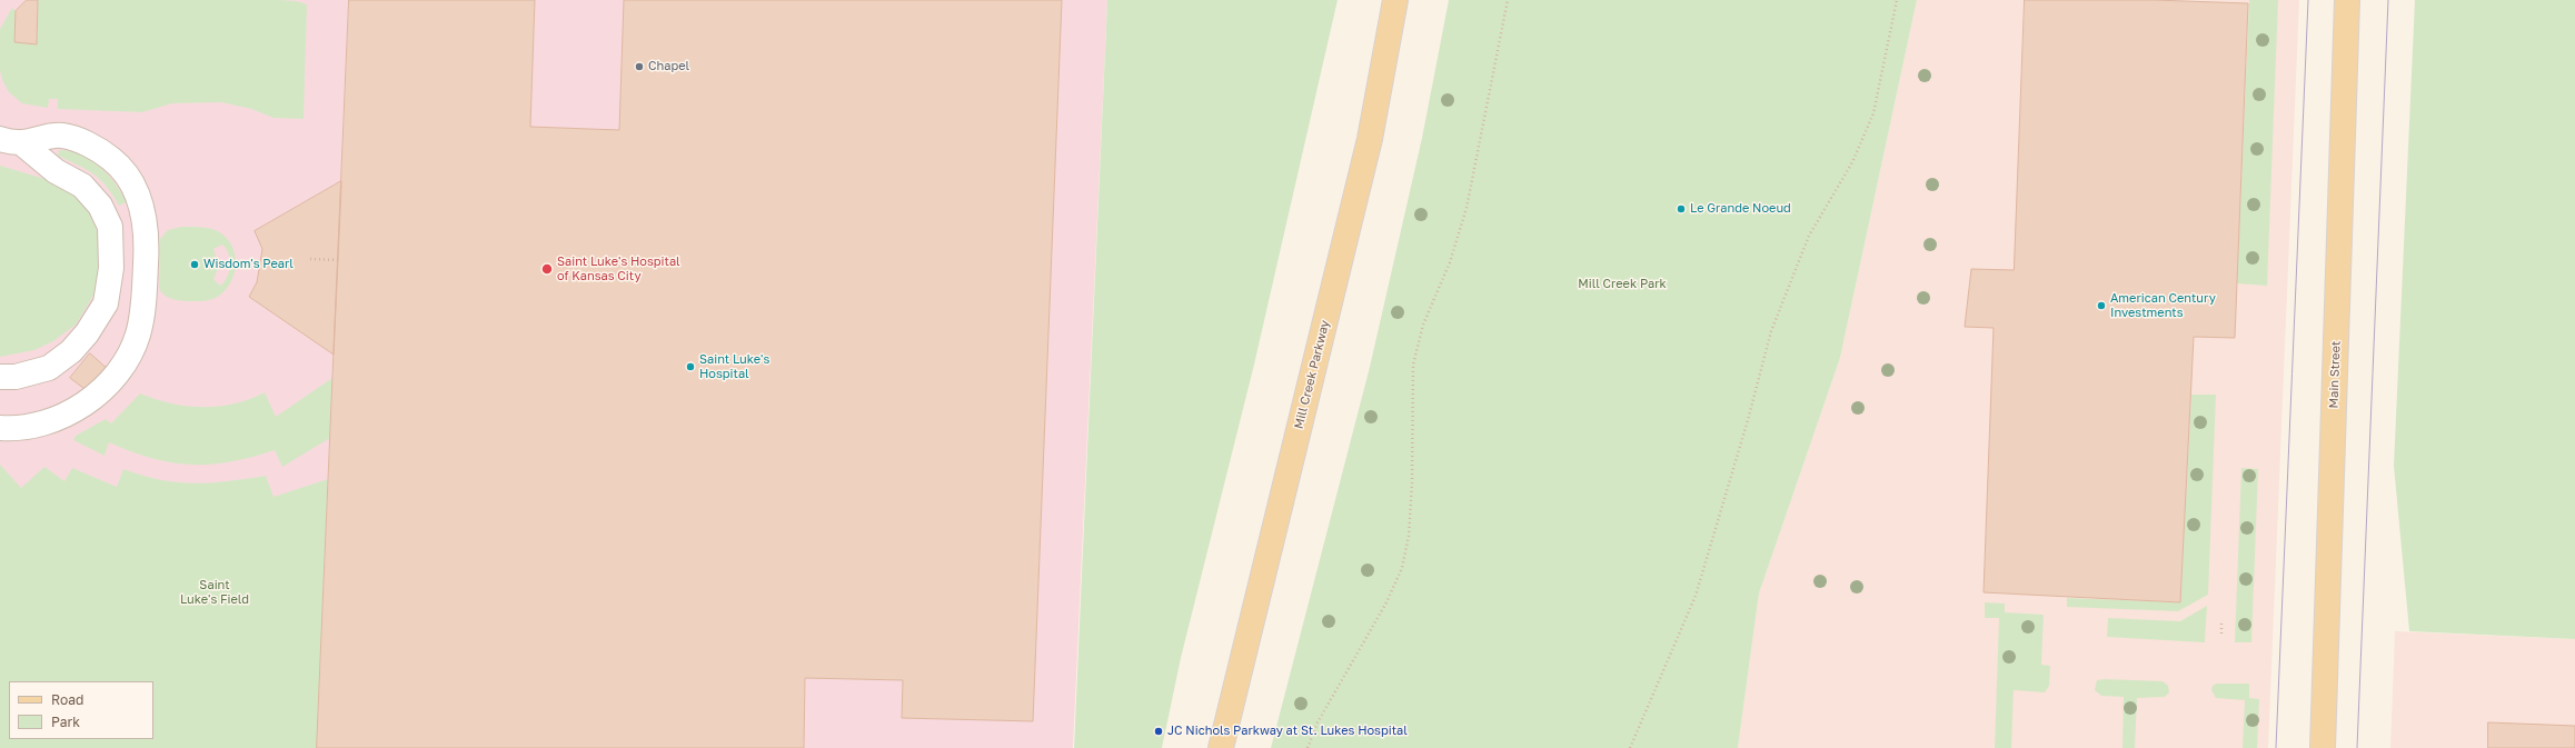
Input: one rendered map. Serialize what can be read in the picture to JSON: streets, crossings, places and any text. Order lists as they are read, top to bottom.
{
  "streets": {
    "main road": ["Mill Creek Parkway", "Main Street"]
  },
  "parks": ["Mill Creek Park", "Saint Luke's Field"],
  "places": [
    "Chapel",
    "Le Grande Noeud",
    "Wisdom's Pearl",
    "Saint Luke's Hospital of Kansas City",
    "American Century Investments",
    "Saint Luke's Hospital",
    "JC Nichols Parkway at St. Lukes Hospital"
  ],
  "legend": ["Road", "Park"]
}
